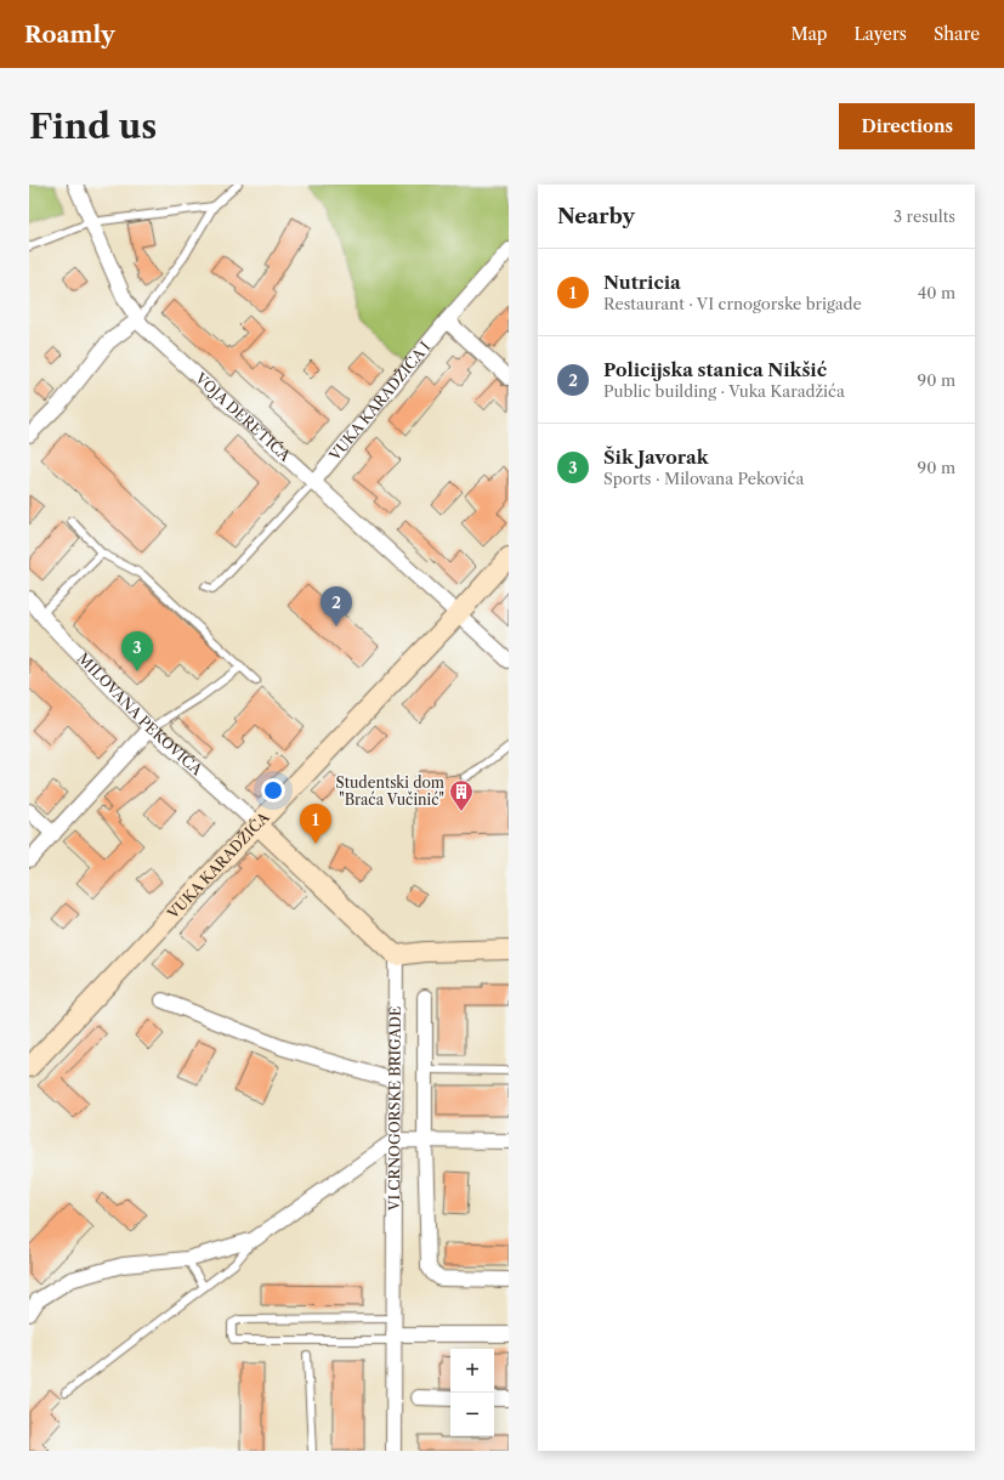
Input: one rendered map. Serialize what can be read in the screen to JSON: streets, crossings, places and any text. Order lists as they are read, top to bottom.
{
  "streets": {
    "street": [
      "VUKA KARADŽIĆA I",
      "VOJA DERETIĆA",
      "MILOVANA PEKOVIĆA",
      "VUKA KARADŽIĆA",
      "VI CRNOGORSKE BRIGADE"
    ]
  },
  "crossings": [
    ["VUKA KARADŽIĆA I", "VOJA DERETIĆA"],
    ["VOJA DERETIĆA", "VUKA KARADŽIĆA"],
    ["MILOVANA PEKOVIĆA", "VUKA KARADŽIĆA"]
  ],
  "places": {
    "building": ["Studentski dom \"Braća Vučinić\""]
  },
  "page": {
    "header": "Roamly",
    "nav": ["Map", "Layers", "Share"],
    "buttons": "Directions",
    "title": "Find us",
    "heading": ["Nearby", "3 results"],
    "list": [
      {
        "mark": "1",
        "name": "Nutricia",
        "note": "Restaurant · VI crnogorske brigade",
        "value": "40 m"
      },
      {
        "mark": "2",
        "name": "Policijska stanica Nikšić",
        "note": "Public building · Vuka Karadžića",
        "value": "90 m"
      },
      {
        "mark": "3",
        "name": "Šik Javorak",
        "note": "Sports · Milovana Pekovića",
        "value": "90 m"
      }
    ],
    "pins": ["2", "3", "1"],
    "map_buttons": ["+", "−"]
  }
}
